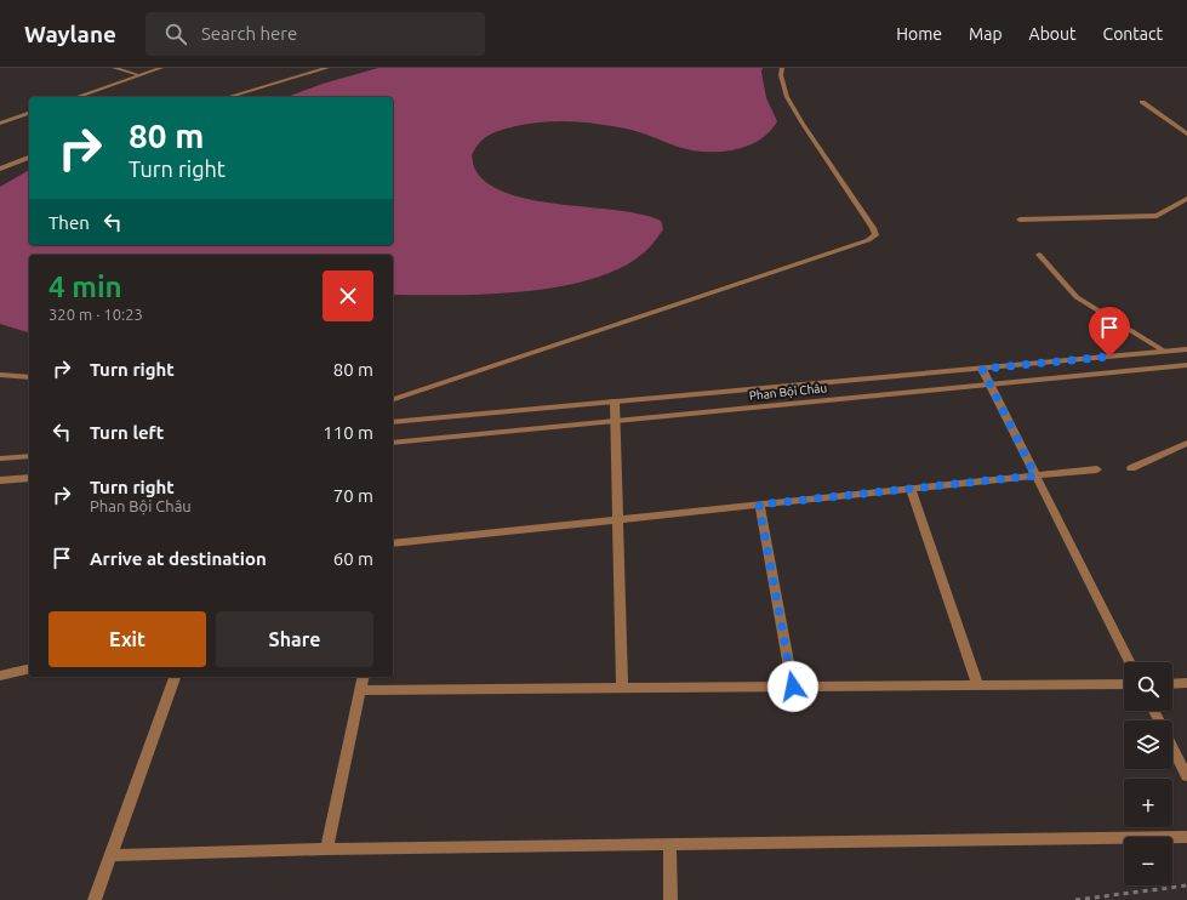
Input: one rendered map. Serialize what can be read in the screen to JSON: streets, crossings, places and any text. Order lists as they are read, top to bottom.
{
  "streets": {
    "street": ["Phan Bội Châu"]
  },
  "page": {
    "header": "Waylane",
    "search": "Search here",
    "nav": [
      "Home",
      "Map",
      "About",
      "Contact"
    ],
    "turn": ["80 m", "Turn right"],
    "then": "Then",
    "heading": ["4 min", "320 m · 10:23"],
    "list": [
      {
        "name": "Turn right",
        "value": "80 m"
      },
      {
        "name": "Turn left",
        "value": "110 m"
      },
      {
        "name": "Turn right",
        "note": "Phan Bội Châu",
        "value": "70 m"
      },
      {
        "name": "Arrive at destination",
        "value": "60 m"
      }
    ],
    "buttons": ["Exit", "Share"],
    "map_buttons": ["+", "−"]
  }
}
